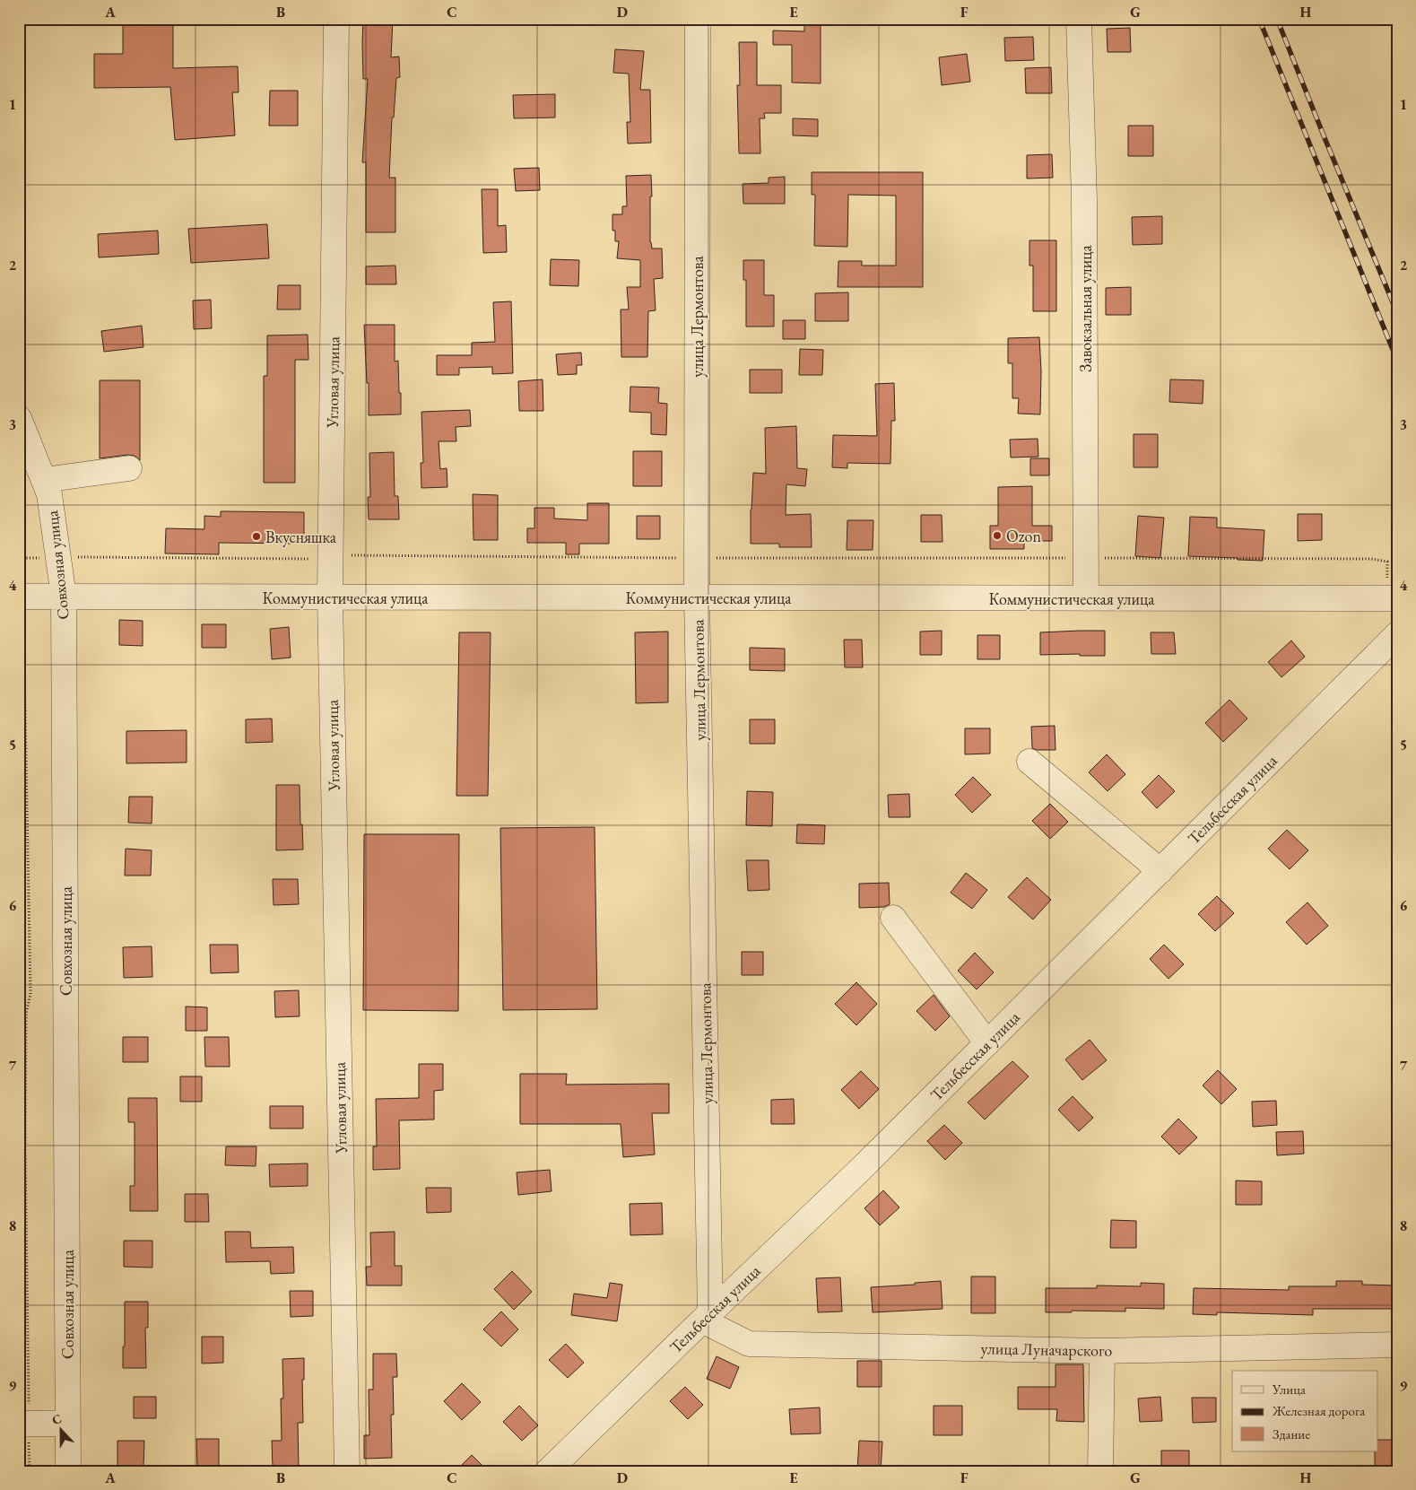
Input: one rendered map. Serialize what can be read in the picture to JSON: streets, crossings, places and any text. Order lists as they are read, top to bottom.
{
  "streets": {
    "street": [
      "Завокзальная улица",
      "улица Лермонтова",
      "Угловая улица",
      "Совхозная улица",
      "Коммунистическая улица",
      "Тельбесская улица",
      "улица Луначарского"
    ]
  },
  "crossings": [
    ["Завокзальная улица", "Коммунистическая улица"],
    ["улица Лермонтова", "Коммунистическая улица"],
    ["улица Лермонтова", "Тельбесская улица"],
    ["улица Лермонтова", "улица Луначарского"],
    ["Угловая улица", "Коммунистическая улица"],
    ["Совхозная улица", "Коммунистическая улица"],
    ["Тельбесская улица", "улица Луначарского"]
  ],
  "places": ["Ozon", "Вкусняшка"],
  "legend": ["Улица", "Железная дорога", "Здание"],
  "north": "top",
  "grid": {
    "columns": [
      "A",
      "B",
      "C",
      "D",
      "E",
      "F",
      "G",
      "H"
    ],
    "rows": [
      "1",
      "2",
      "3",
      "4",
      "5",
      "6",
      "7",
      "8",
      "9"
    ]
  }
}
